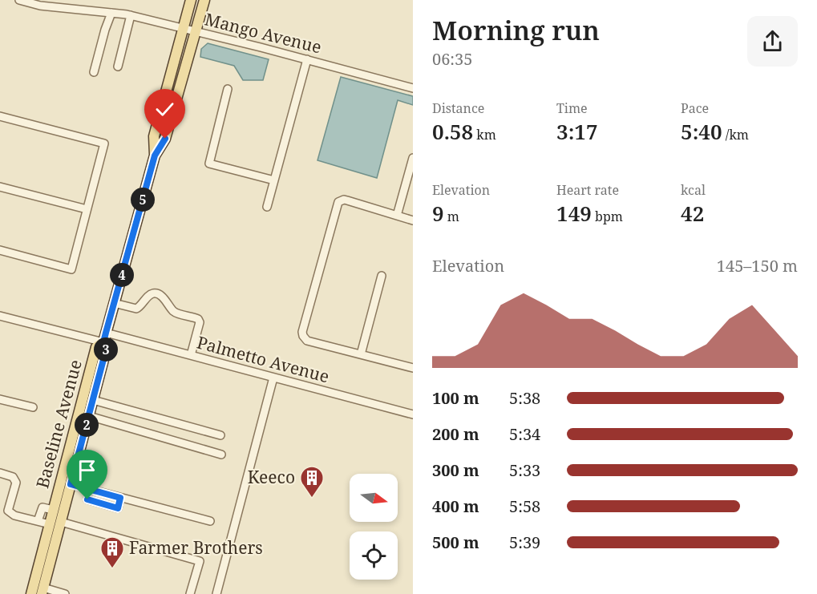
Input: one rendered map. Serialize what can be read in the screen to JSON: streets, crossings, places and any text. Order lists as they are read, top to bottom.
{
  "streets": {
    "main road": ["Baseline Avenue"],
    "street": ["Mango Avenue", "Palmetto Avenue"]
  },
  "crossings": [
    ["Mango Avenue", "Baseline Avenue"],
    ["Palmetto Avenue", "Baseline Avenue"]
  ],
  "places": {
    "building": ["Keeco", "Farmer Brothers"]
  },
  "north": "right",
  "page": {
    "heading": ["Morning run", "06:35"],
    "stats": [
      ["Distance", "0.58 km"],
      ["Time", "3:17"],
      ["Pace", "5:40 /km"],
      ["Elevation", "9 m"],
      ["Heart rate", "149 bpm"],
      ["kcal", "42"]
    ],
    "pins": [
      "5",
      "4",
      "3",
      "2"
    ],
    "chart": ["Elevation", "145–150 m"],
    "list": [
      {
        "name": "100 m",
        "note": "5:38"
      },
      {
        "name": "200 m",
        "note": "5:34"
      },
      {
        "name": "300 m",
        "note": "5:33"
      },
      {
        "name": "400 m",
        "note": "5:58"
      },
      {
        "name": "500 m",
        "note": "5:39"
      }
    ]
  }
}
